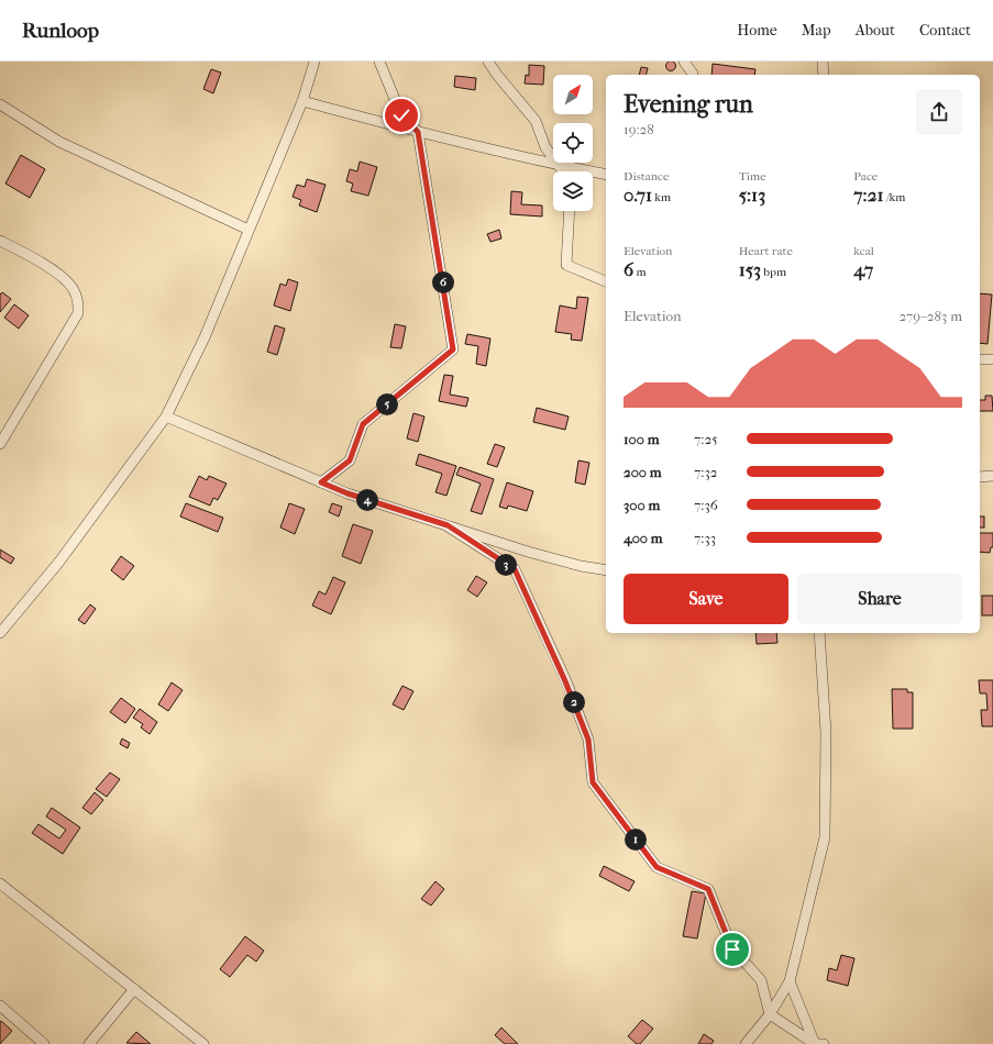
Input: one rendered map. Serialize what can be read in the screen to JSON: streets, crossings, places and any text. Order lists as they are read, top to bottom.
{
  "north": "top right",
  "page": {
    "header": "Runloop",
    "nav": [
      "Home",
      "Map",
      "About",
      "Contact"
    ],
    "heading": ["Evening run", "19:28"],
    "stats": [
      ["Distance", "0.71 km"],
      ["Time", "5:13"],
      ["Pace", "7:21 /km"],
      ["Elevation", "6 m"],
      ["Heart rate", "153 bpm"],
      ["kcal", "47"]
    ],
    "pins": [
      "6",
      "5",
      "4",
      "3",
      "2",
      "1"
    ],
    "chart": ["Elevation", "279–283 m"],
    "list": [
      {
        "name": "100 m",
        "note": "7:25"
      },
      {
        "name": "200 m",
        "note": "7:32"
      },
      {
        "name": "300 m",
        "note": "7:36"
      },
      {
        "name": "400 m",
        "note": "7:33"
      }
    ],
    "buttons": ["Save", "Share"]
  }
}
